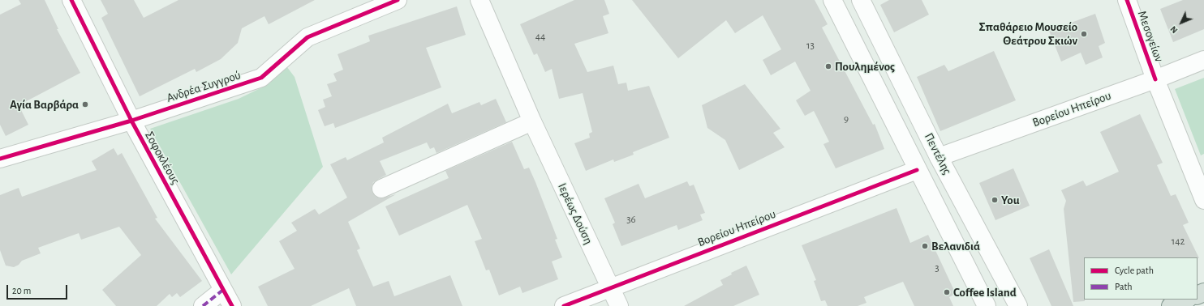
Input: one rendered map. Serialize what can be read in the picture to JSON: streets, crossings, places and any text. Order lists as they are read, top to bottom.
{
  "streets": {
    "street": [
      "Μεσογείων",
      "Ανδρέα Συγγρού",
      "Βορείου Ηπείρου",
      "Πεντέλης",
      "Σοφοκλέους",
      "Ιερέως Δούση"
    ]
  },
  "crossings": [
    ["Μεσογείων", "Βορείου Ηπείρου"],
    ["Ανδρέα Συγγρού", "Σοφοκλέους"],
    ["Βορείου Ηπείρου", "Πεντέλης"],
    ["Βορείου Ηπείρου", "Ιερέως Δούση"]
  ],
  "places": [
    "Σπαθάρειο Μουσείο Θεάτρου Σκιών",
    "Πουλημένος",
    "Αγία Βαρβάρα",
    "You",
    "Βελανιδιά",
    "Coffee Island"
  ],
  "house_numbers": [
    "44",
    "13",
    "9",
    "36",
    "142",
    "3"
  ],
  "legend": ["Cycle path", "Path"],
  "scale_bar": "20 m",
  "north": "bottom left"
}
